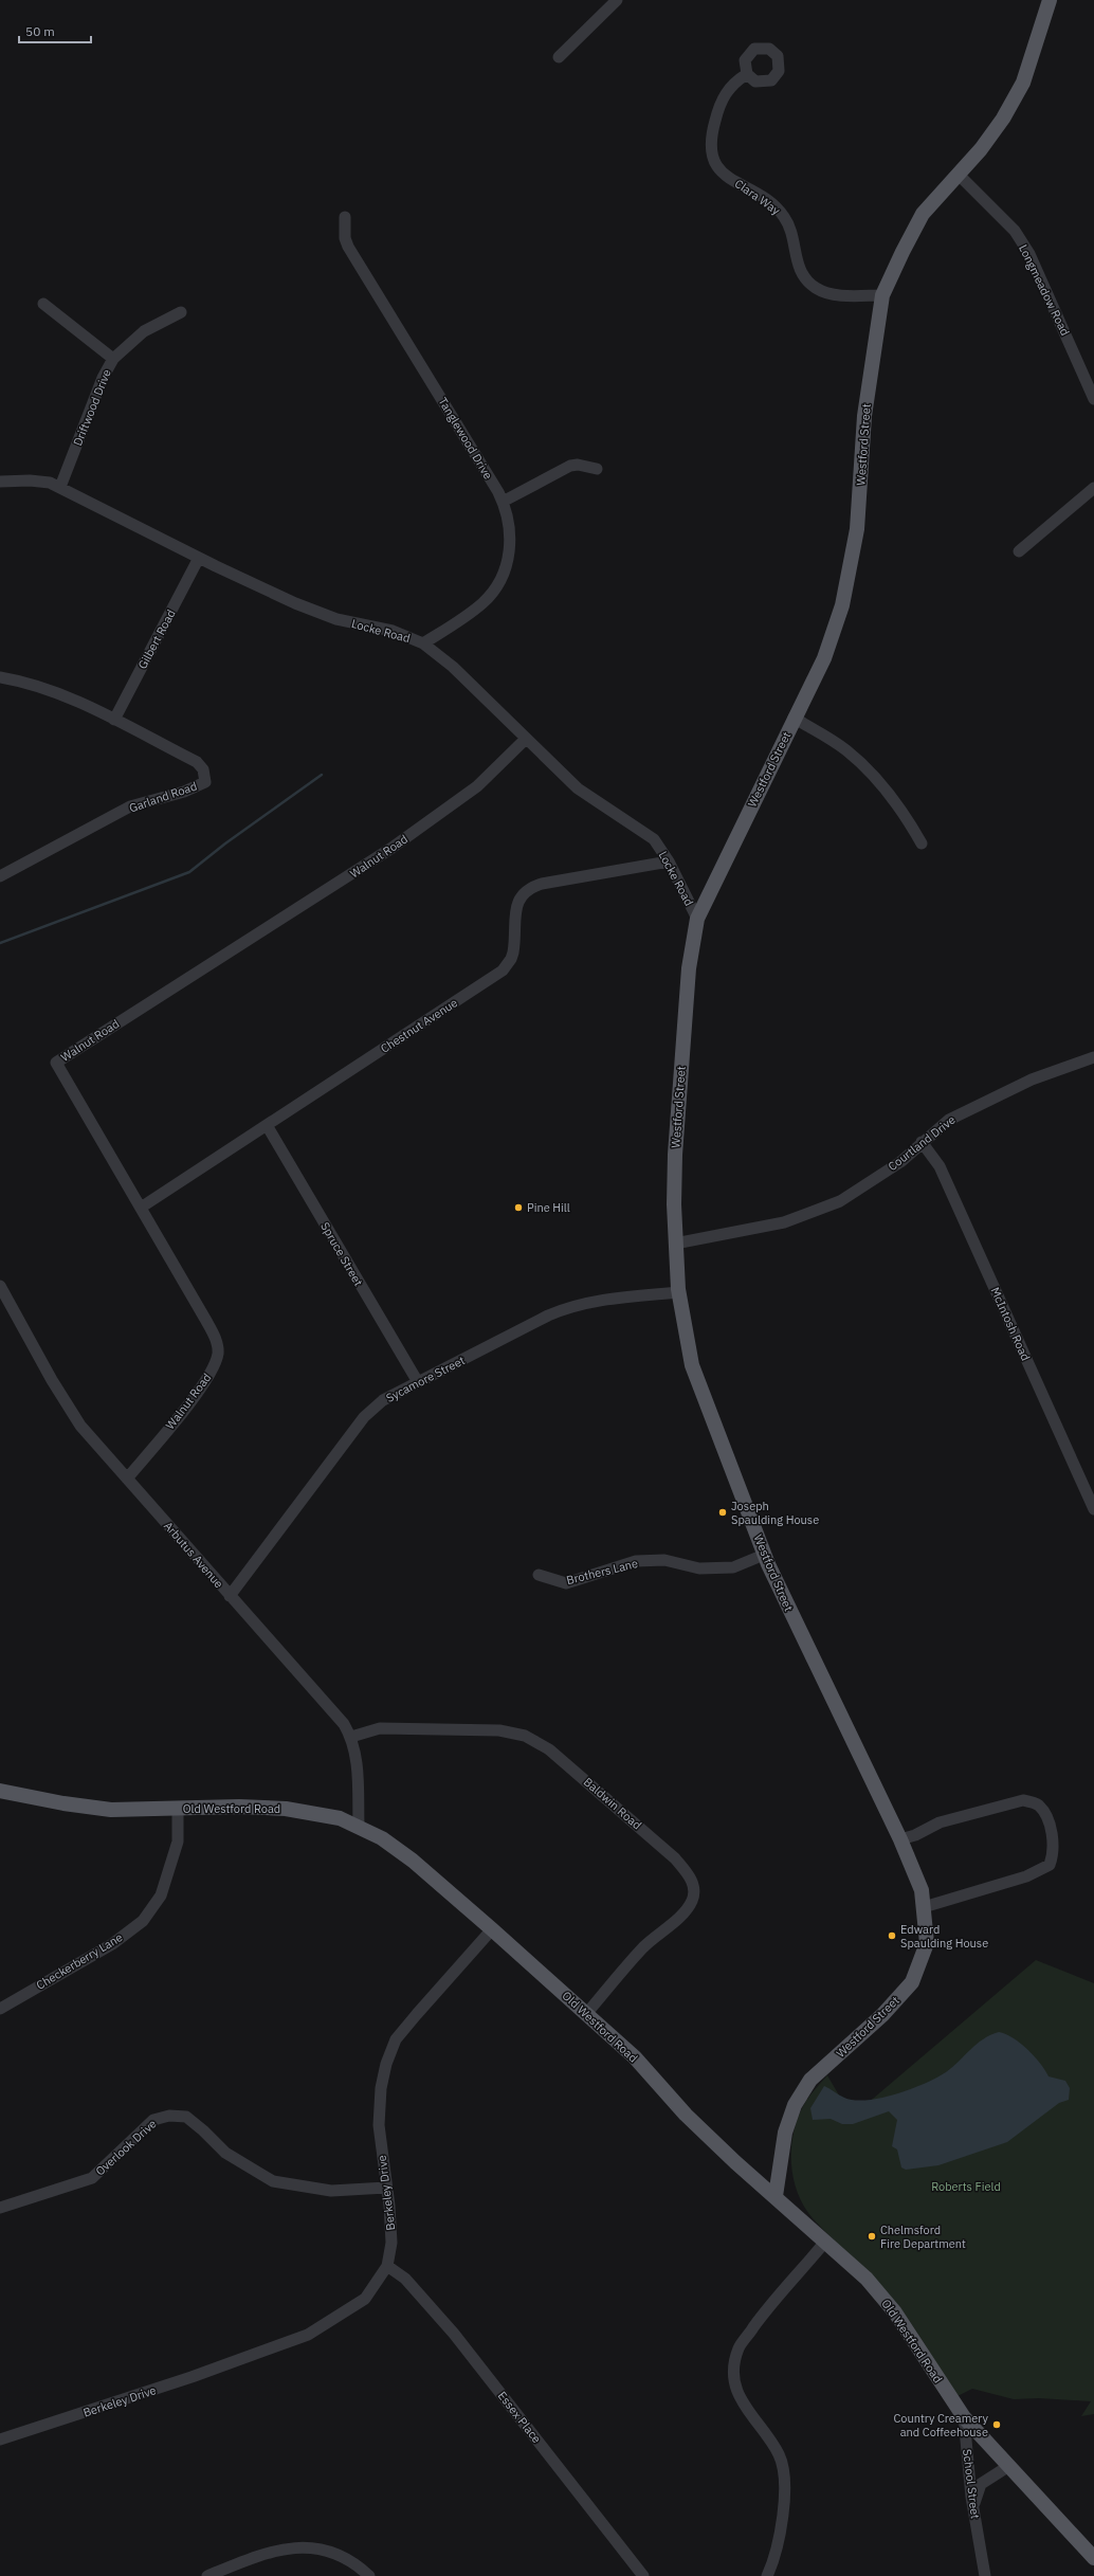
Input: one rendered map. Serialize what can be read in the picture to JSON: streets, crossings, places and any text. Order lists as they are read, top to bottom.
{
  "streets": {
    "main road": ["Westford Street", "Old Westford Road"],
    "street": [
      "Clara Way",
      "Longmeadow Road",
      "Driftwood Drive",
      "Tanglewood Drive",
      "Locke Road",
      "Gilbert Road",
      "Garland Road",
      "Walnut Road",
      "Chestnut Avenue",
      "Courtland Drive",
      "Spruce Street",
      "McIntosh Road",
      "Sycamore Street",
      "Arbutus Avenue",
      "Brothers Lane",
      "Baldwin Road",
      "Checkerberry Lane",
      "Overlook Drive",
      "Berkeley Drive",
      "Essex Place",
      "School Street"
    ]
  },
  "crossings": [
    ["Clara Way", "Westford Street"],
    ["Longmeadow Road", "Westford Street"],
    ["Driftwood Drive", "Locke Road"],
    ["Tanglewood Drive", "Locke Road"],
    ["Westford Street", "Locke Road"],
    ["Westford Street", "Courtland Drive"],
    ["Westford Street", "Sycamore Street"],
    ["Westford Street", "Brothers Lane"],
    ["Westford Street", "Old Westford Road"],
    ["Locke Road", "Gilbert Road"],
    ["Locke Road", "Walnut Road"],
    ["Locke Road", "Chestnut Avenue"],
    ["Gilbert Road", "Garland Road"],
    ["Walnut Road", "Chestnut Avenue"],
    ["Walnut Road", "Arbutus Avenue"],
    ["Chestnut Avenue", "Spruce Street"],
    ["Courtland Drive", "McIntosh Road"],
    ["Spruce Street", "Sycamore Street"],
    ["Sycamore Street", "Arbutus Avenue"],
    ["Arbutus Avenue", "Baldwin Road"],
    ["Arbutus Avenue", "Old Westford Road"],
    ["Baldwin Road", "Old Westford Road"],
    ["Old Westford Road", "Checkerberry Lane"],
    ["Old Westford Road", "Berkeley Drive"],
    ["Old Westford Road", "School Street"],
    ["Overlook Drive", "Berkeley Drive"],
    ["Berkeley Drive", "Essex Place"]
  ],
  "parks": ["Roberts Field"],
  "places": [
    "Pine Hill",
    "Joseph Spaulding House",
    "Edward Spaulding House",
    "Chelmsford Fire Department",
    "Country Creamery and Coffeehouse"
  ],
  "scale_bar": "50 m"
}
